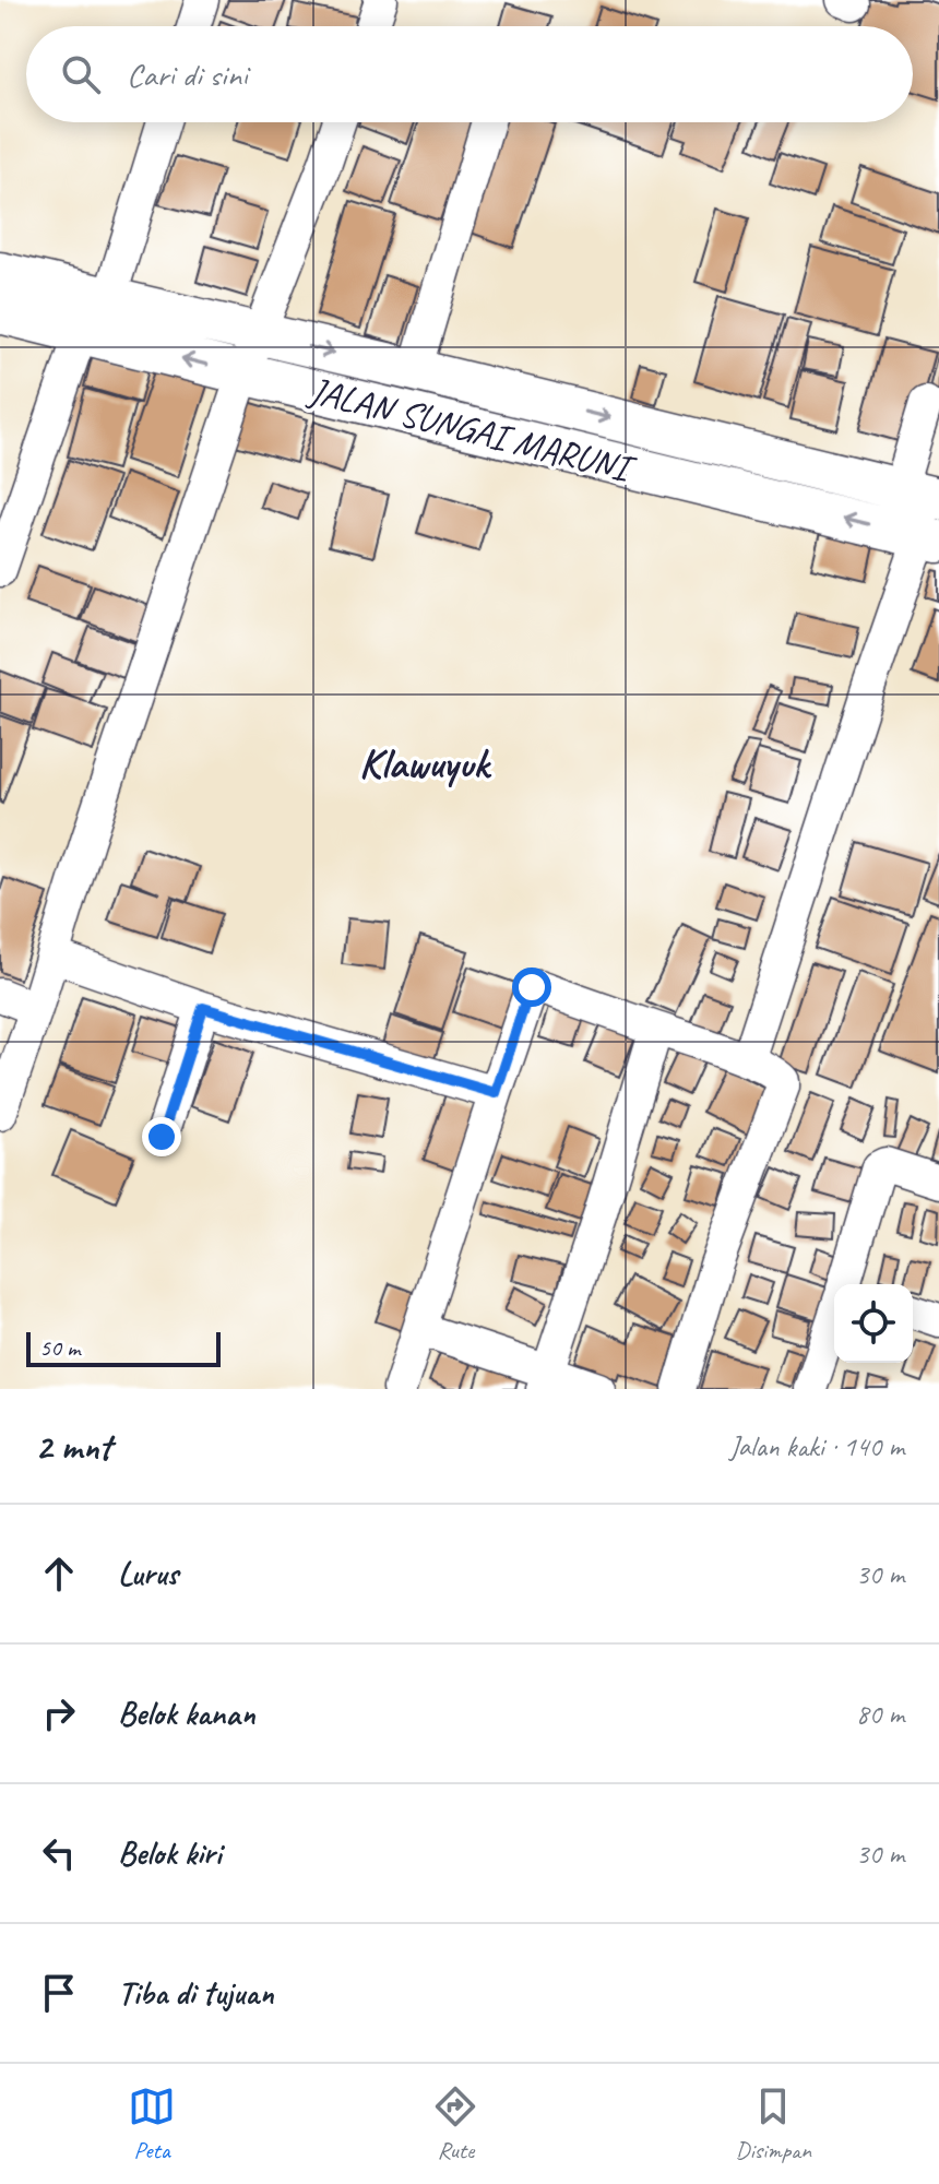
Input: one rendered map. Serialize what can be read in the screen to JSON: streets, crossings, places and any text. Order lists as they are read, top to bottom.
{
  "streets": {
    "main road": ["JALAN SUNGAI MARUNI"]
  },
  "districts": ["Klawuyuk"],
  "scale_bar": "50 m",
  "page": {
    "search": "Cari di sini",
    "scale": "50 m",
    "heading": ["2 mnt", "Jalan kaki · 140 m"],
    "list": [
      ["Lurus", "30 m"],
      ["Belok kanan", "80 m"],
      ["Belok kiri", "30 m"],
      "Tiba di tujuan"
    ],
    "nav": ["Peta", "Rute", "Disimpan"]
  }
}
